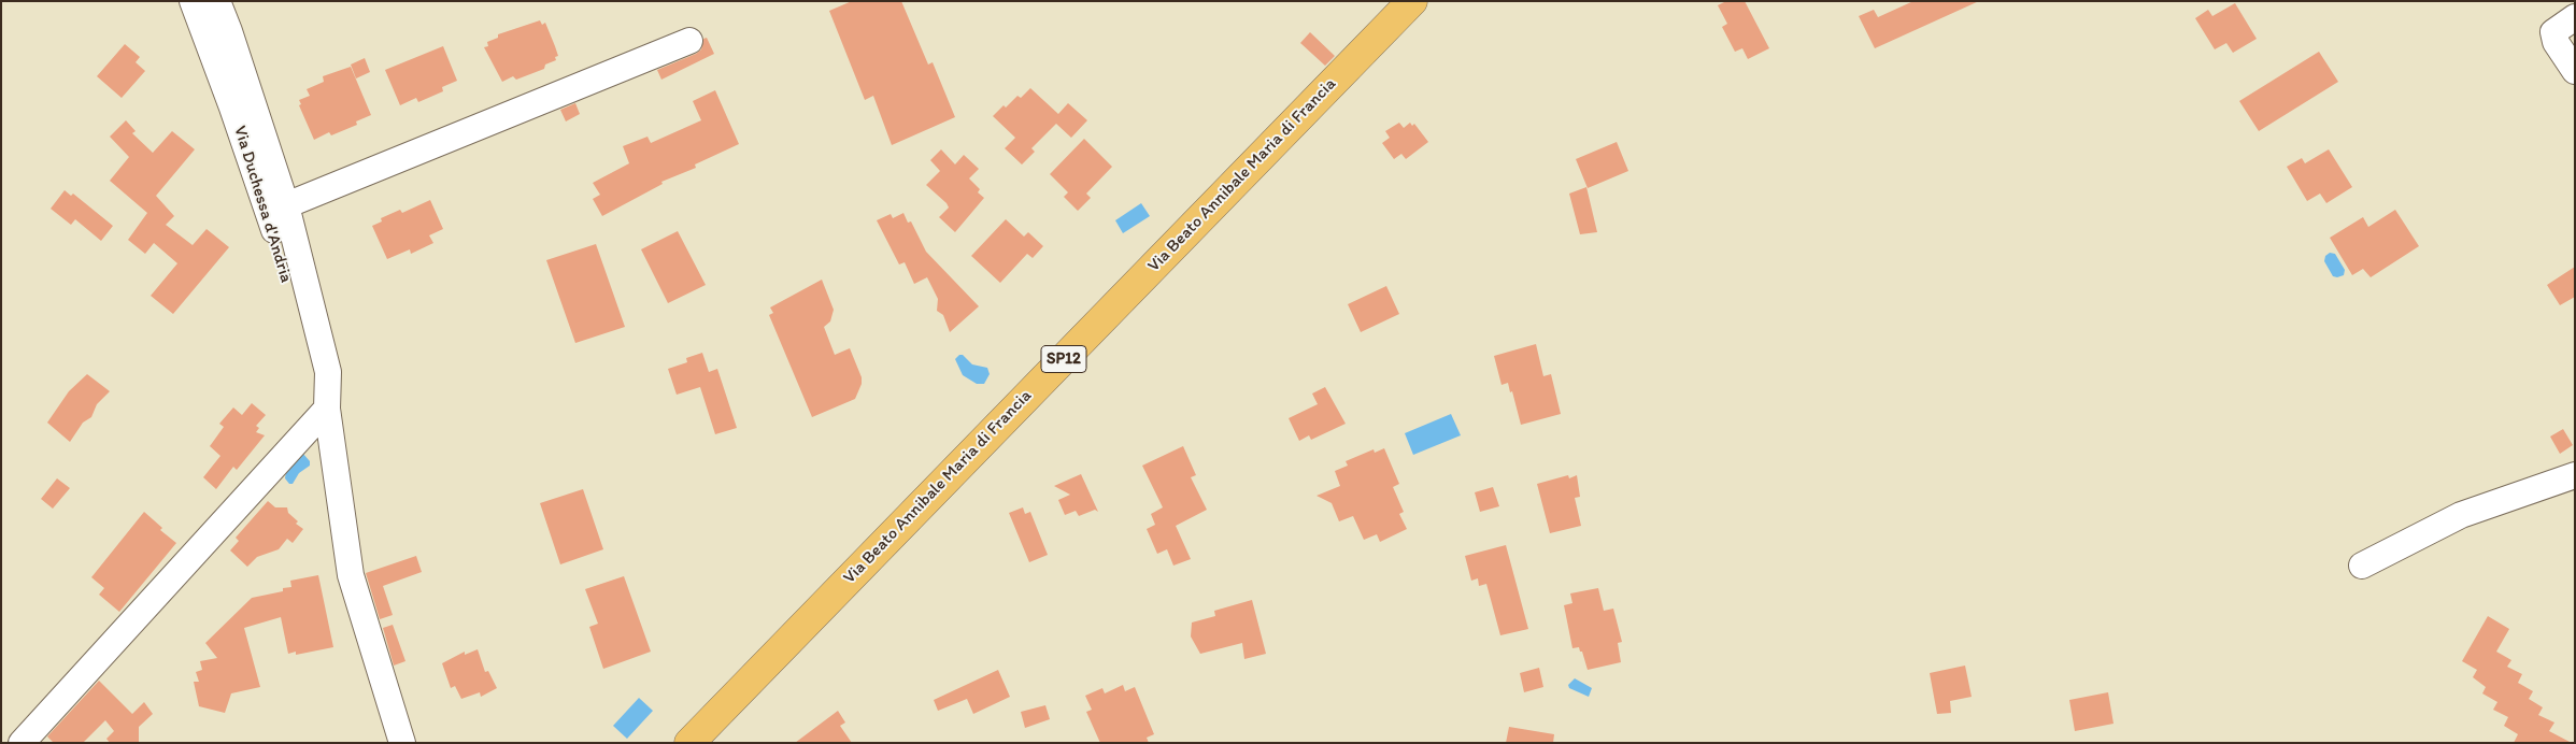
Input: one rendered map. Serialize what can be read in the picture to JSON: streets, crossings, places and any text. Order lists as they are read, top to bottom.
{
  "streets": {
    "main road": ["Via Beato Annibale Maria di Francia", "SP12"],
    "street": ["Via Duchessa d'Andria"]
  }
}
